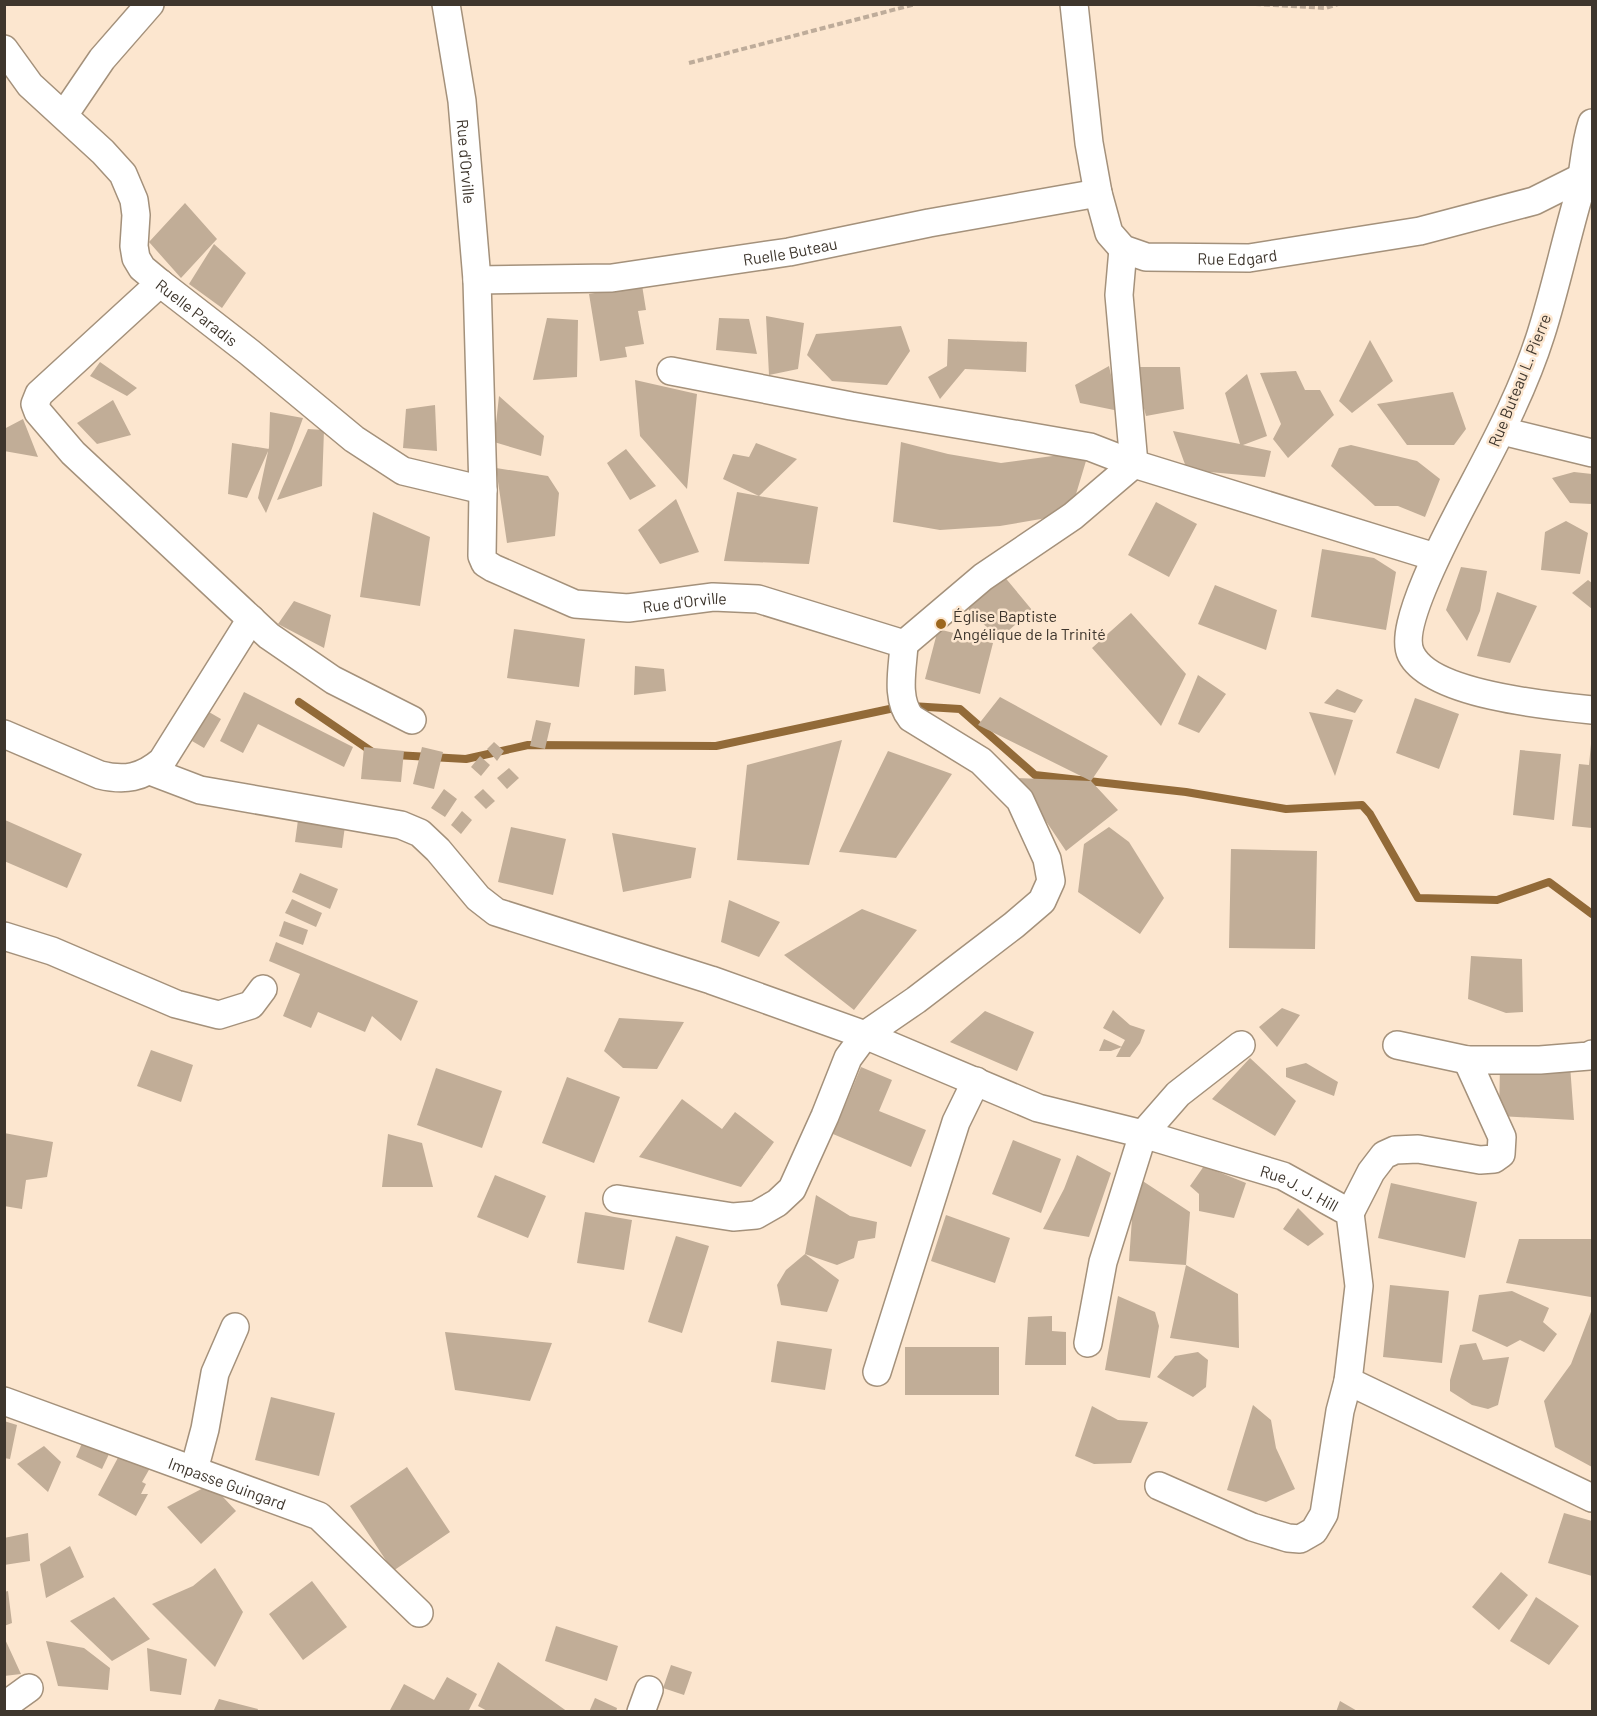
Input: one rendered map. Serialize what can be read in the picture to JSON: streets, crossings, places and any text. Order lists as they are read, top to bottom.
{
  "streets": {
    "street": [
      "Rue d'Orville",
      "Ruelle Buteau",
      "Rue Edgard",
      "Ruelle Paradis",
      "Rue Buteau L. Pierre",
      "Rue J. J. Hill",
      "Impasse Guingard"
    ]
  },
  "crossings": [
    ["Rue d'Orville", "Ruelle Buteau"],
    ["Rue d'Orville", "Ruelle Paradis"],
    ["Rue Edgard", "Rue Buteau L. Pierre"]
  ],
  "places": ["Église Baptiste Angélique de la Trinité"]
}
